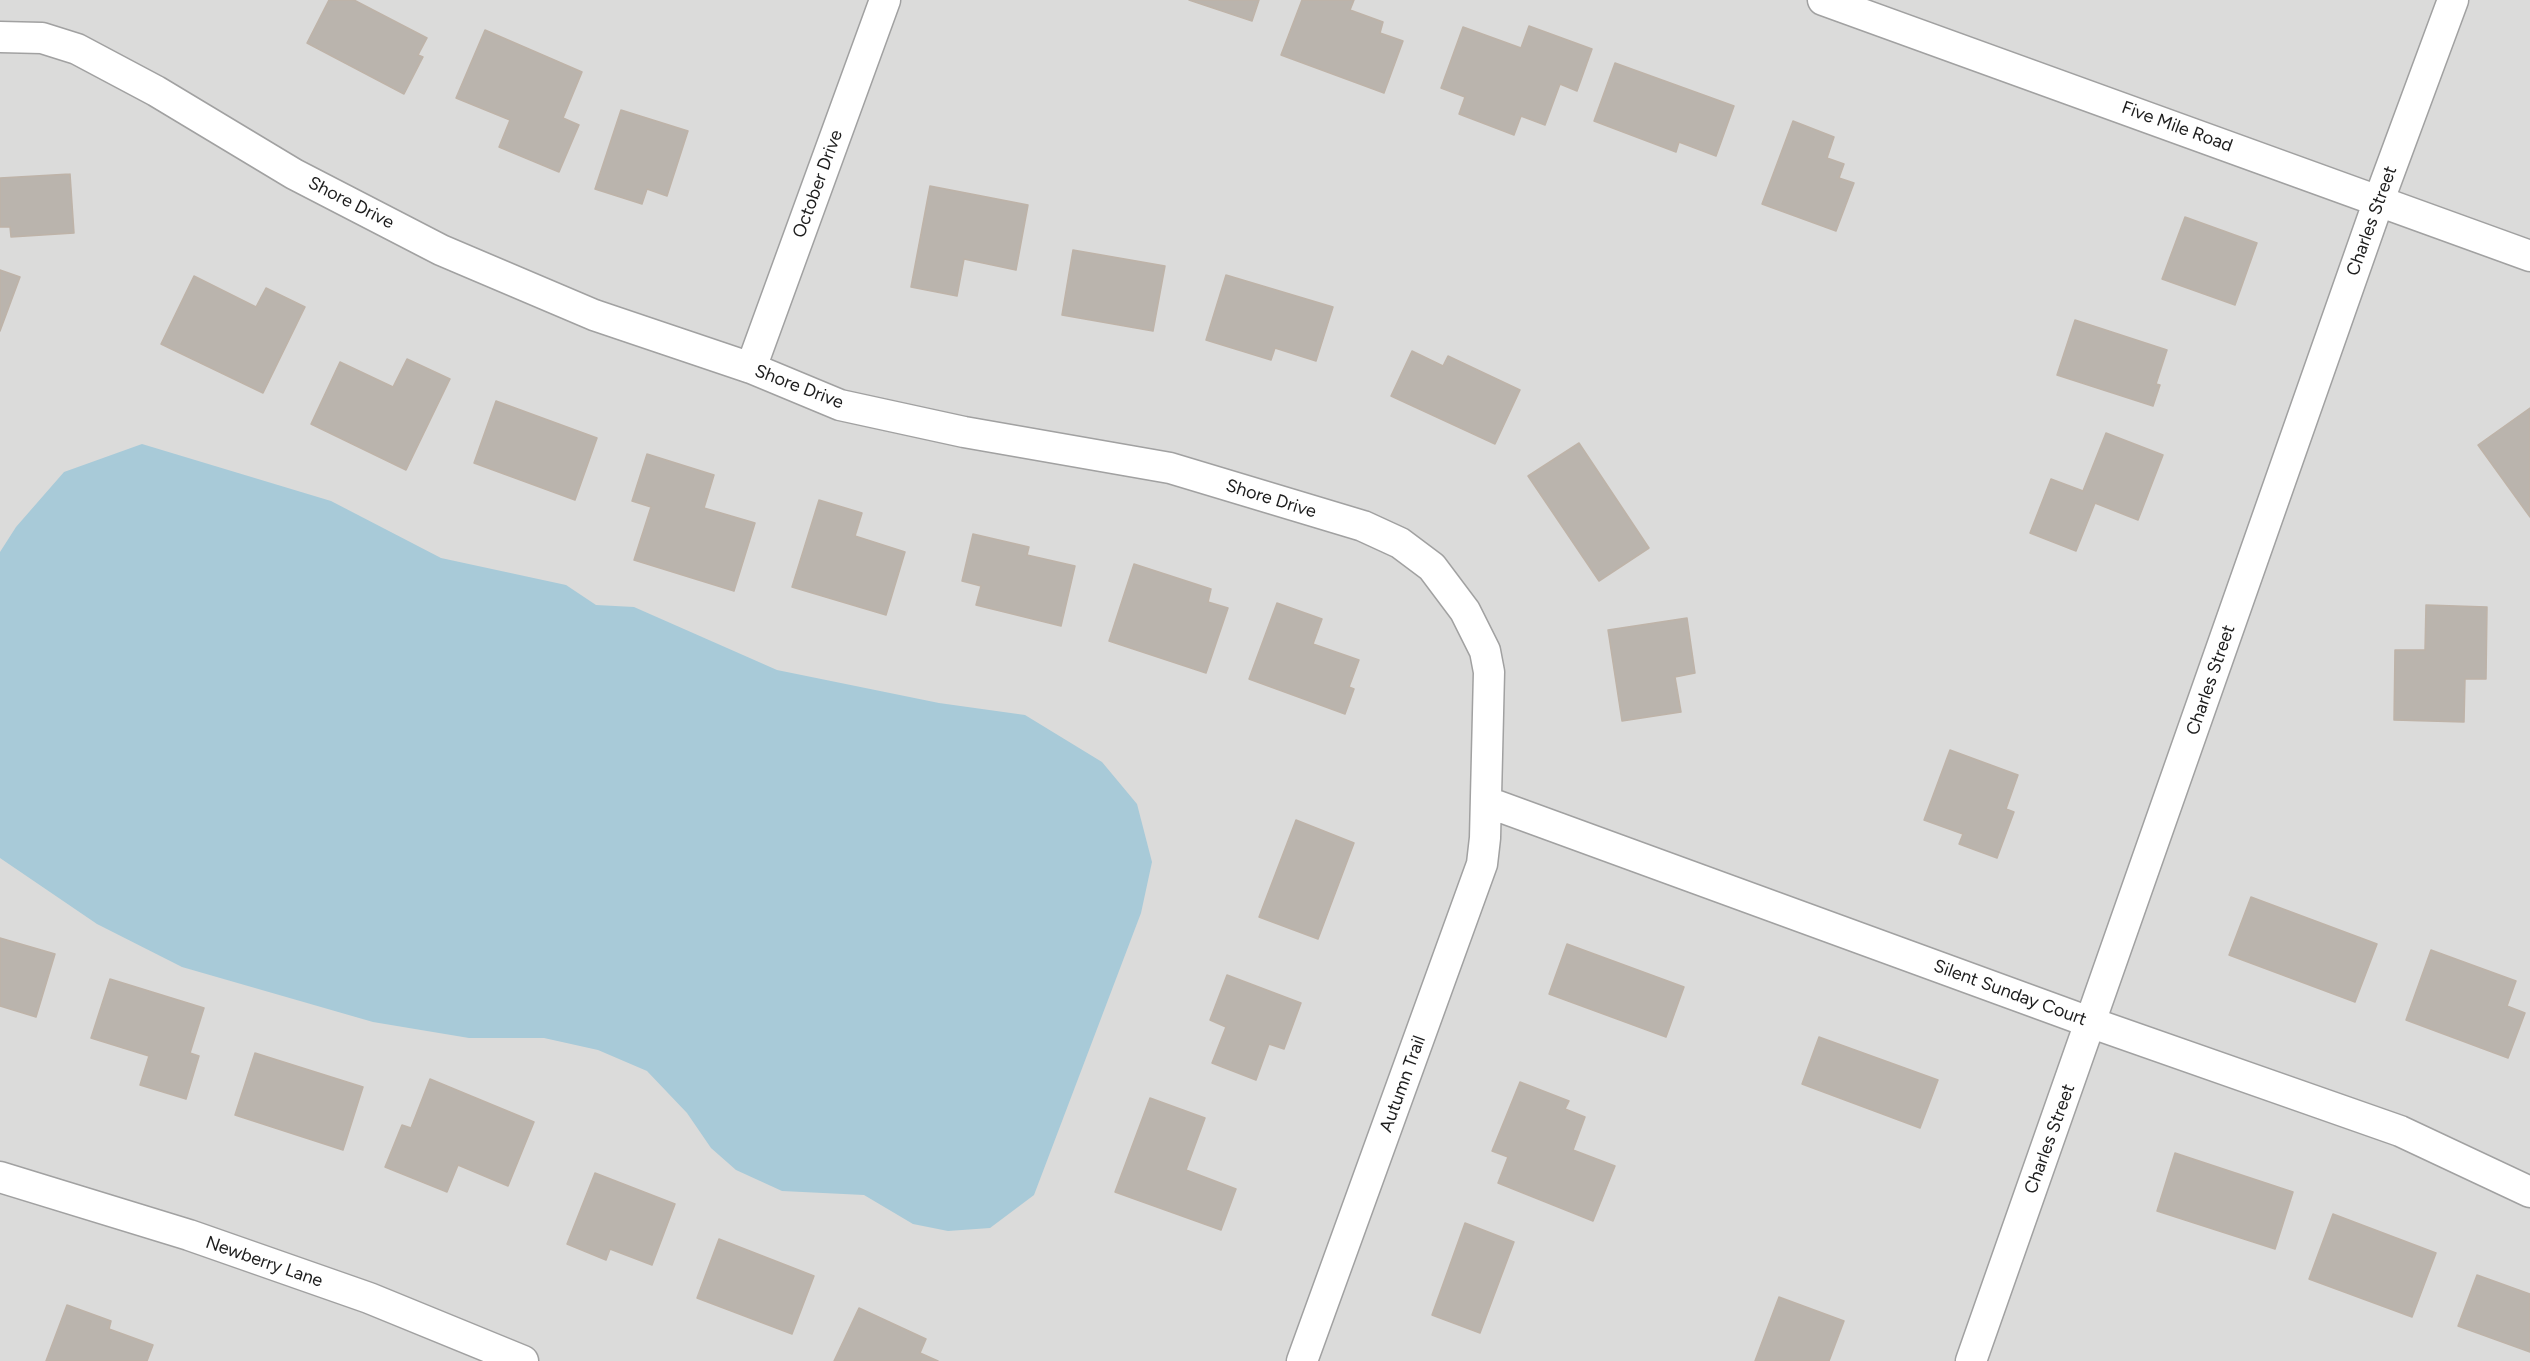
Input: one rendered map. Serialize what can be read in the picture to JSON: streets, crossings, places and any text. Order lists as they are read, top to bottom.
{
  "streets": {
    "street": [
      "Five Mile Road",
      "October Drive",
      "Shore Drive",
      "Charles Street",
      "Silent Sunday Court",
      "Autumn Trail",
      "Newberry Lane"
    ]
  },
  "crossings": [
    ["Five Mile Road", "Charles Street"],
    ["October Drive", "Shore Drive"],
    ["Shore Drive", "Silent Sunday Court"],
    ["Shore Drive", "Autumn Trail"],
    ["Charles Street", "Silent Sunday Court"],
    ["Silent Sunday Court", "Autumn Trail"]
  ]
}
